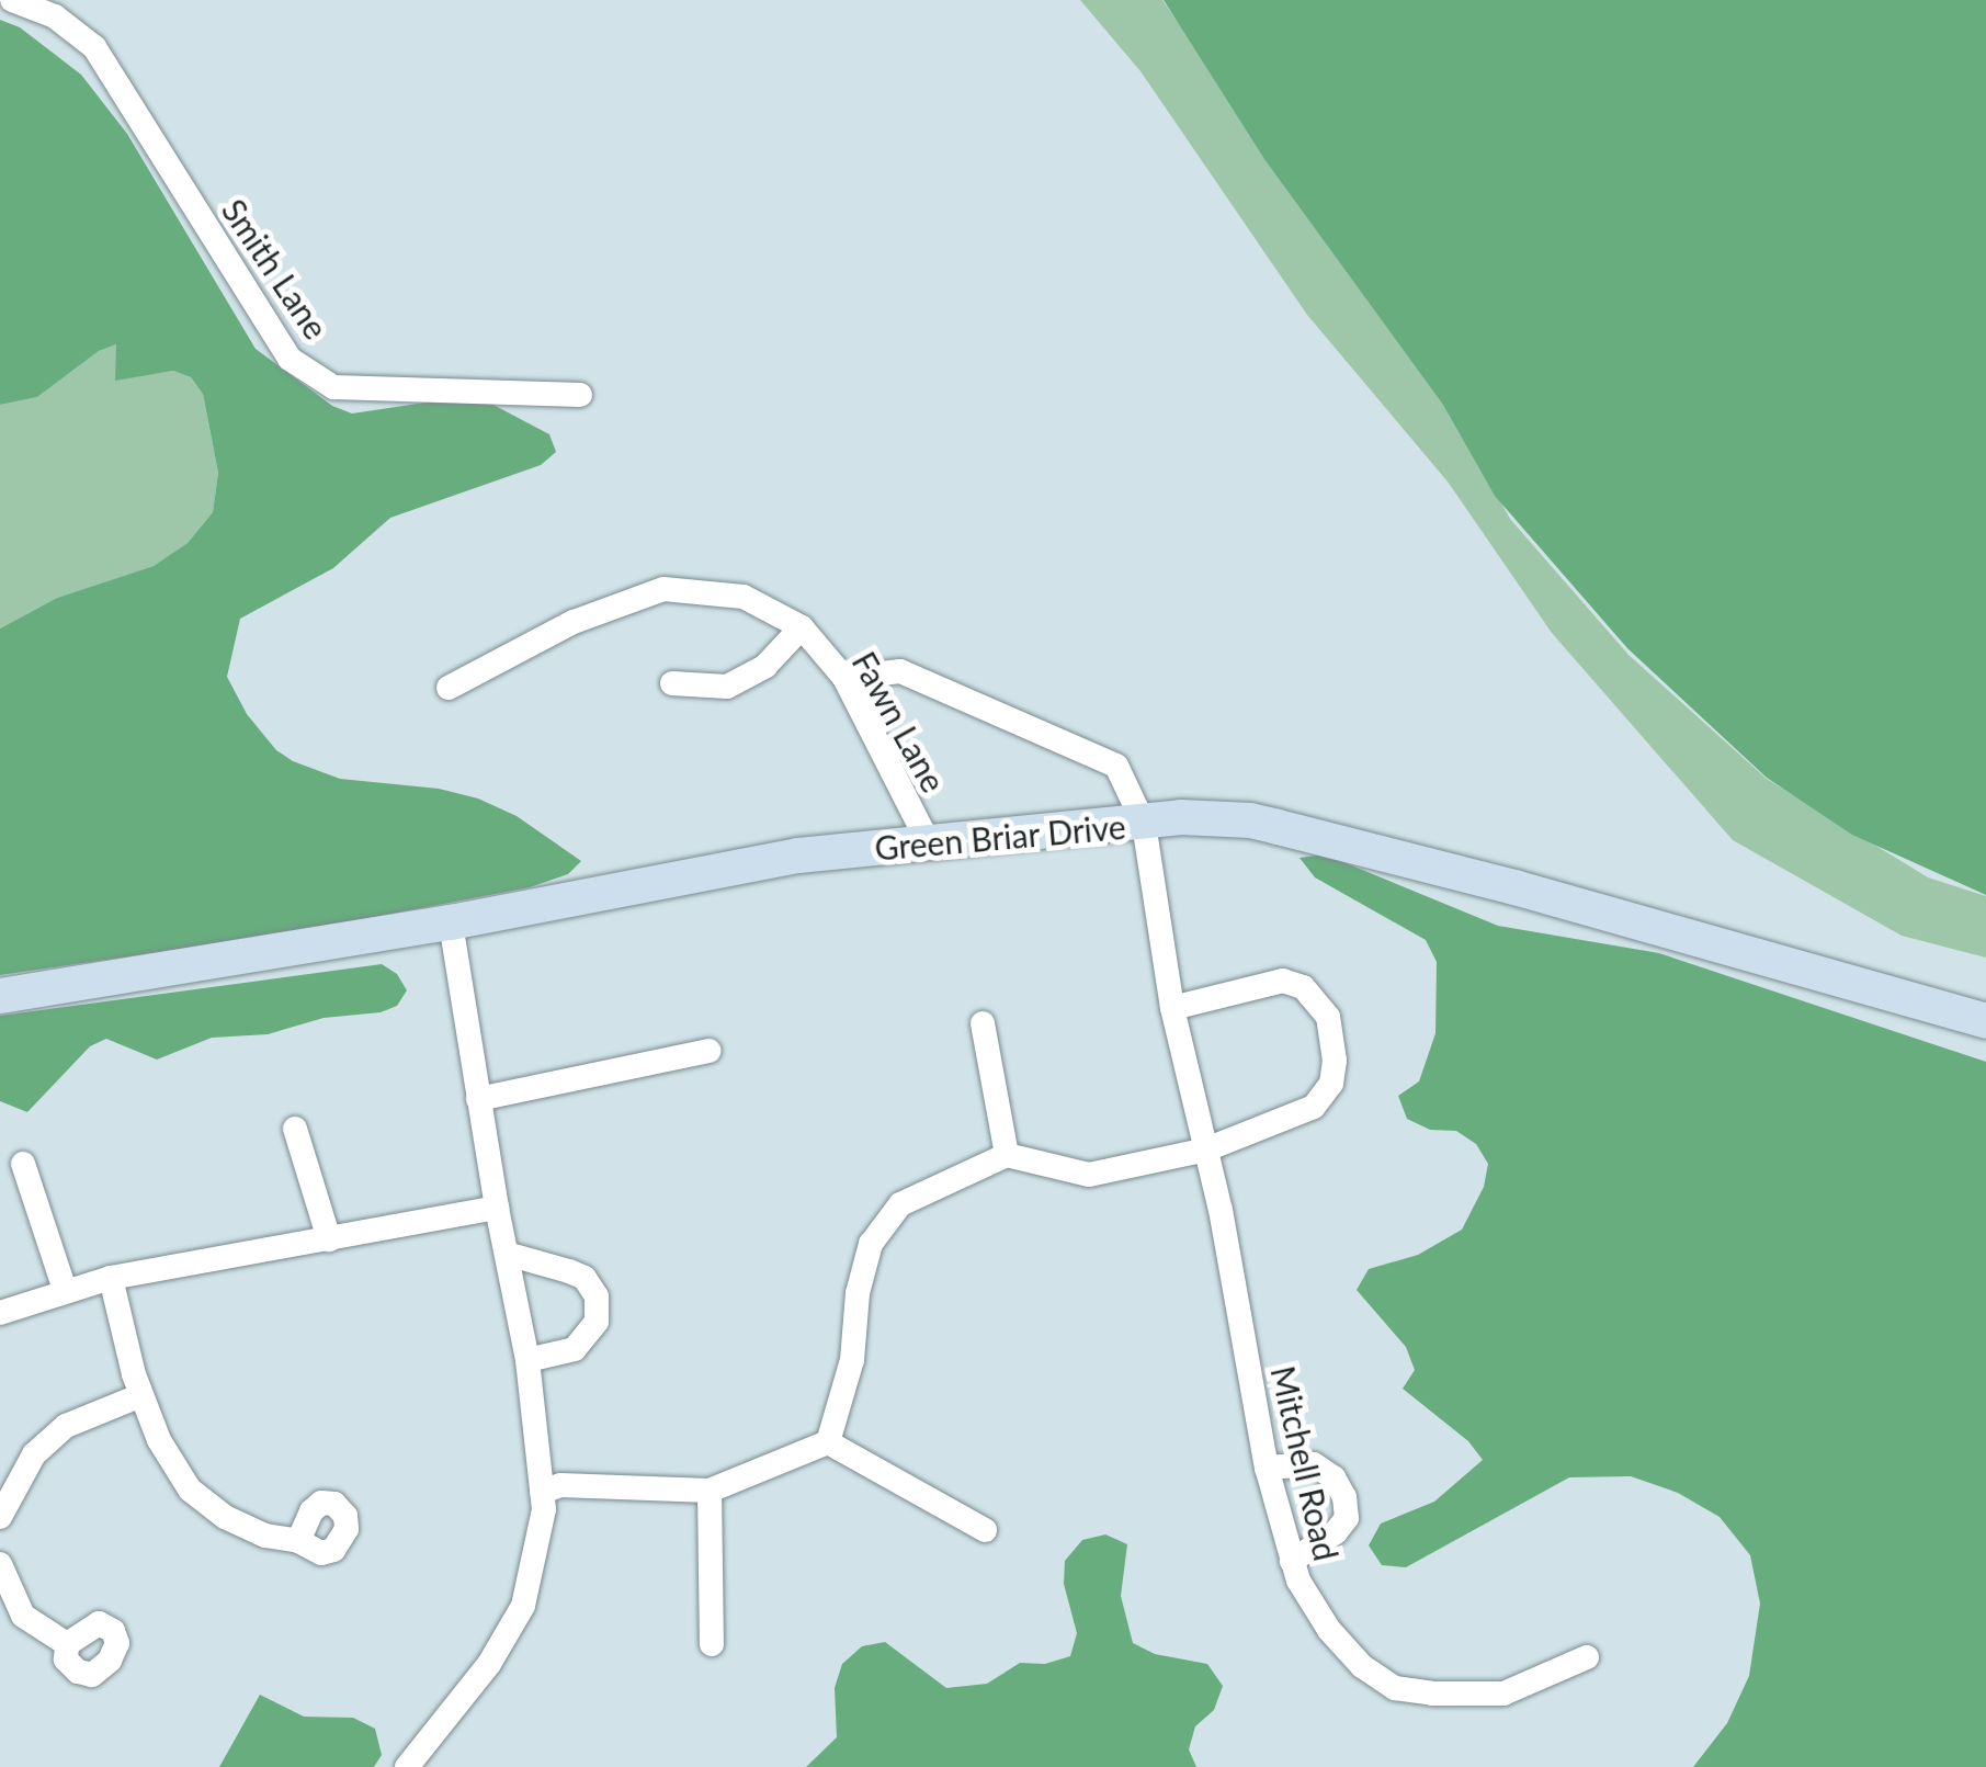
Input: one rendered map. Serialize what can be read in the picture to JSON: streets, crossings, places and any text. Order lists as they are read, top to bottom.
{
  "streets": {
    "street": [
      "Smith Lane",
      "Fawn Lane",
      "Green Briar Drive",
      "Mitchell Road"
    ]
  },
  "crossings": [
    ["Fawn Lane", "Green Briar Drive"],
    ["Fawn Lane", "Mitchell Road"],
    ["Green Briar Drive", "Mitchell Road"]
  ]
}
